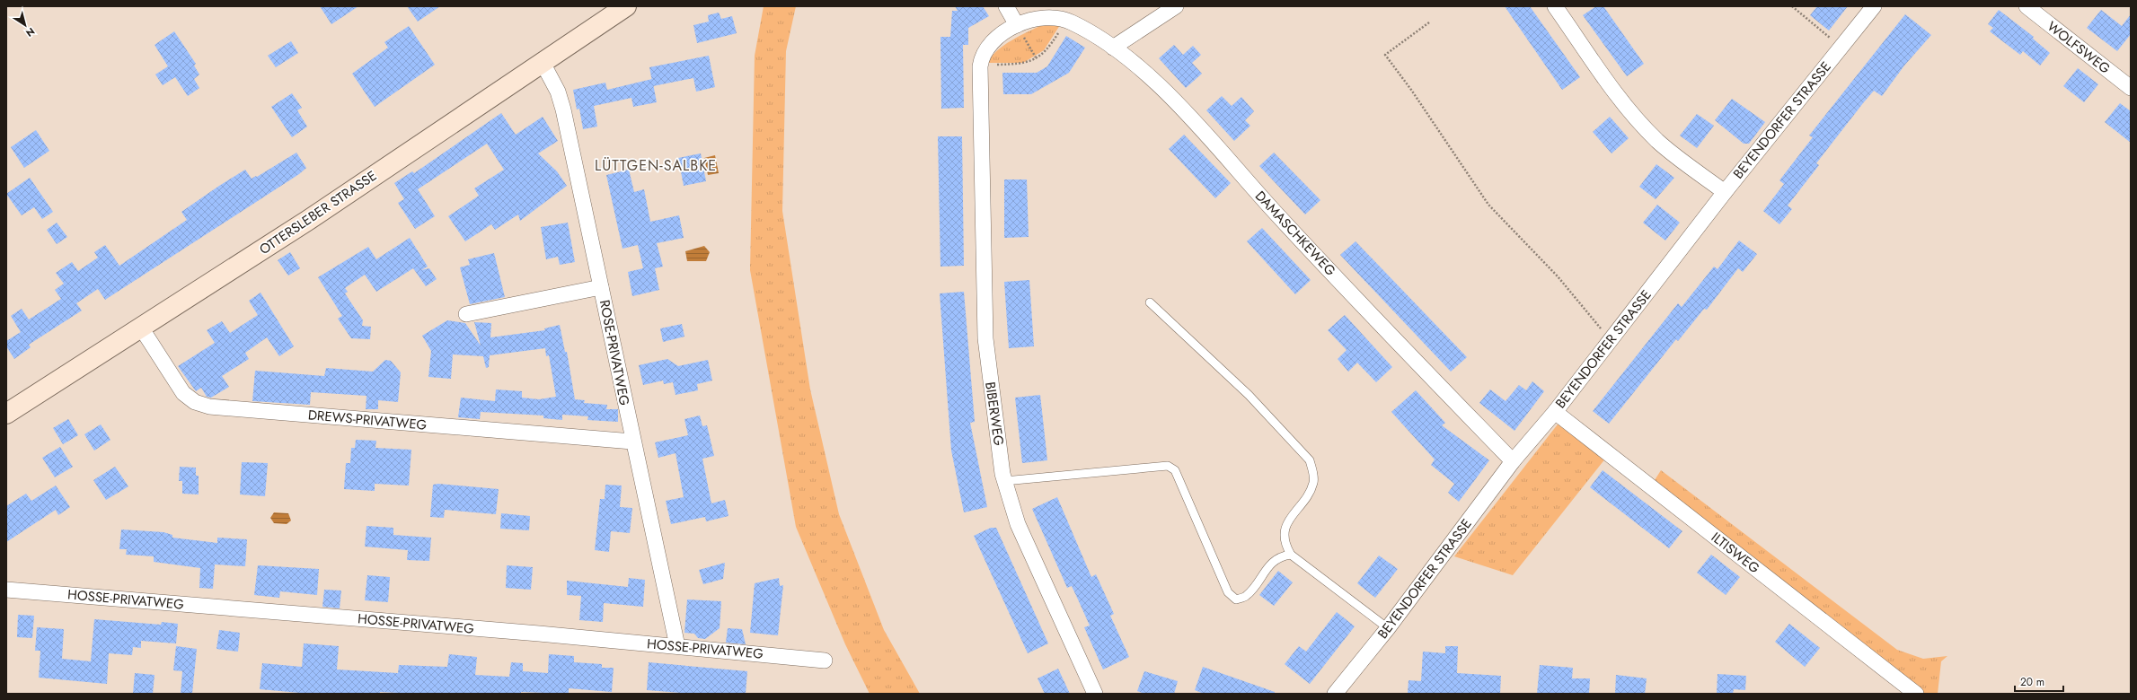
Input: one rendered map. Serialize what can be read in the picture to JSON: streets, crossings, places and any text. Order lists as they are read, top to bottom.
{
  "streets": {
    "main road": ["OTTERSLEBER STRASSE"],
    "street": [
      "WOLFSWEG",
      "BEYENDORFER STRASSE",
      "DAMASCHKEWEG",
      "ROSE-PRIVATWEG",
      "BIBERWEG",
      "DREWS-PRIVATWEG",
      "ILTISWEG",
      "HOSSE-PRIVATWEG"
    ]
  },
  "crossings": [
    ["BEYENDORFER STRASSE", "DAMASCHKEWEG"],
    ["BEYENDORFER STRASSE", "ILTISWEG"],
    ["OTTERSLEBER STRASSE", "ROSE-PRIVATWEG"],
    ["OTTERSLEBER STRASSE", "DREWS-PRIVATWEG"],
    ["ROSE-PRIVATWEG", "DREWS-PRIVATWEG"],
    ["ROSE-PRIVATWEG", "HOSSE-PRIVATWEG"]
  ],
  "districts": ["LÜTTGEN-SALBKE"],
  "scale_bar": "20 m",
  "north": "bottom right"
}
